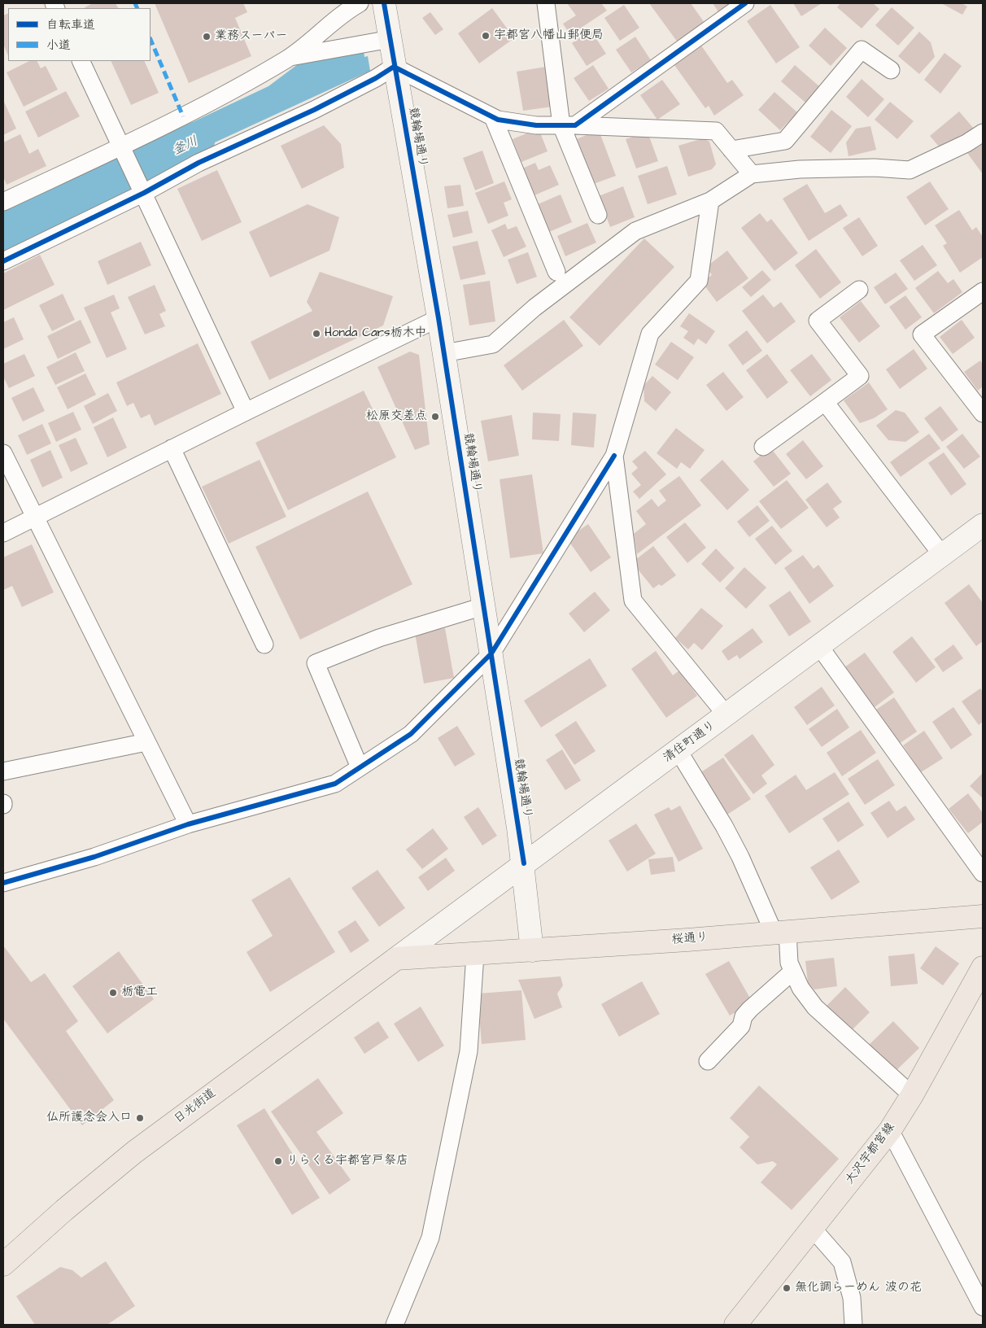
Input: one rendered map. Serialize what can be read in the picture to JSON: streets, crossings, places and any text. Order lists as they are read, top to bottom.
{
  "streets": {
    "main road": ["桜通り", "日光街道", "大沢宇都宮線"],
    "street": ["競輪場通り", "清住町通り"]
  },
  "crossings": [
    ["競輪場通り", "清住町通り"],
    ["競輪場通り", "桜通り"],
    ["清住町通り", "桜通り"],
    ["清住町通り", "日光街道"],
    ["桜通り", "日光街道"]
  ],
  "water": ["釜川"],
  "places": [
    "宇都宮八幡山郵便局",
    "業務スーパー",
    "Honda Cars栃木中",
    "松原交差点",
    "栃電工",
    "仏所護念会入口",
    "りらくる宇都宮戸祭店",
    "無化調らーめん 波の花"
  ],
  "legend": ["自転車道", "小道"]
}
